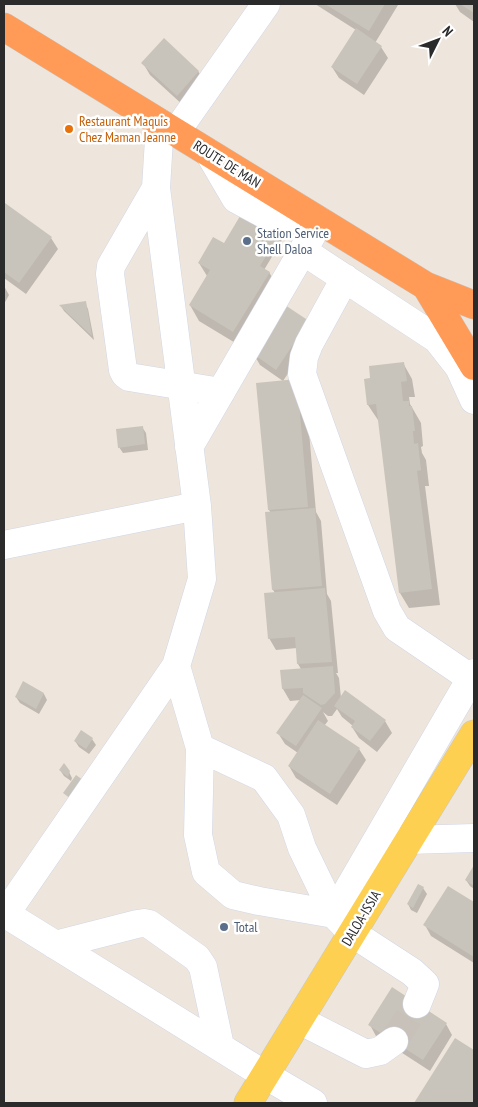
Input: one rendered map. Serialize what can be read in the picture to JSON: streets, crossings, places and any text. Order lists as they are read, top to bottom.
{
  "streets": {
    "highway": ["ROUTE DE MAN"],
    "main road": ["DALOA-ISSIA"]
  },
  "places": ["Restaurant Maquis Chez Maman Jeanne", "Station Service Shell Daloa", "Total"],
  "north": "top right"
}
